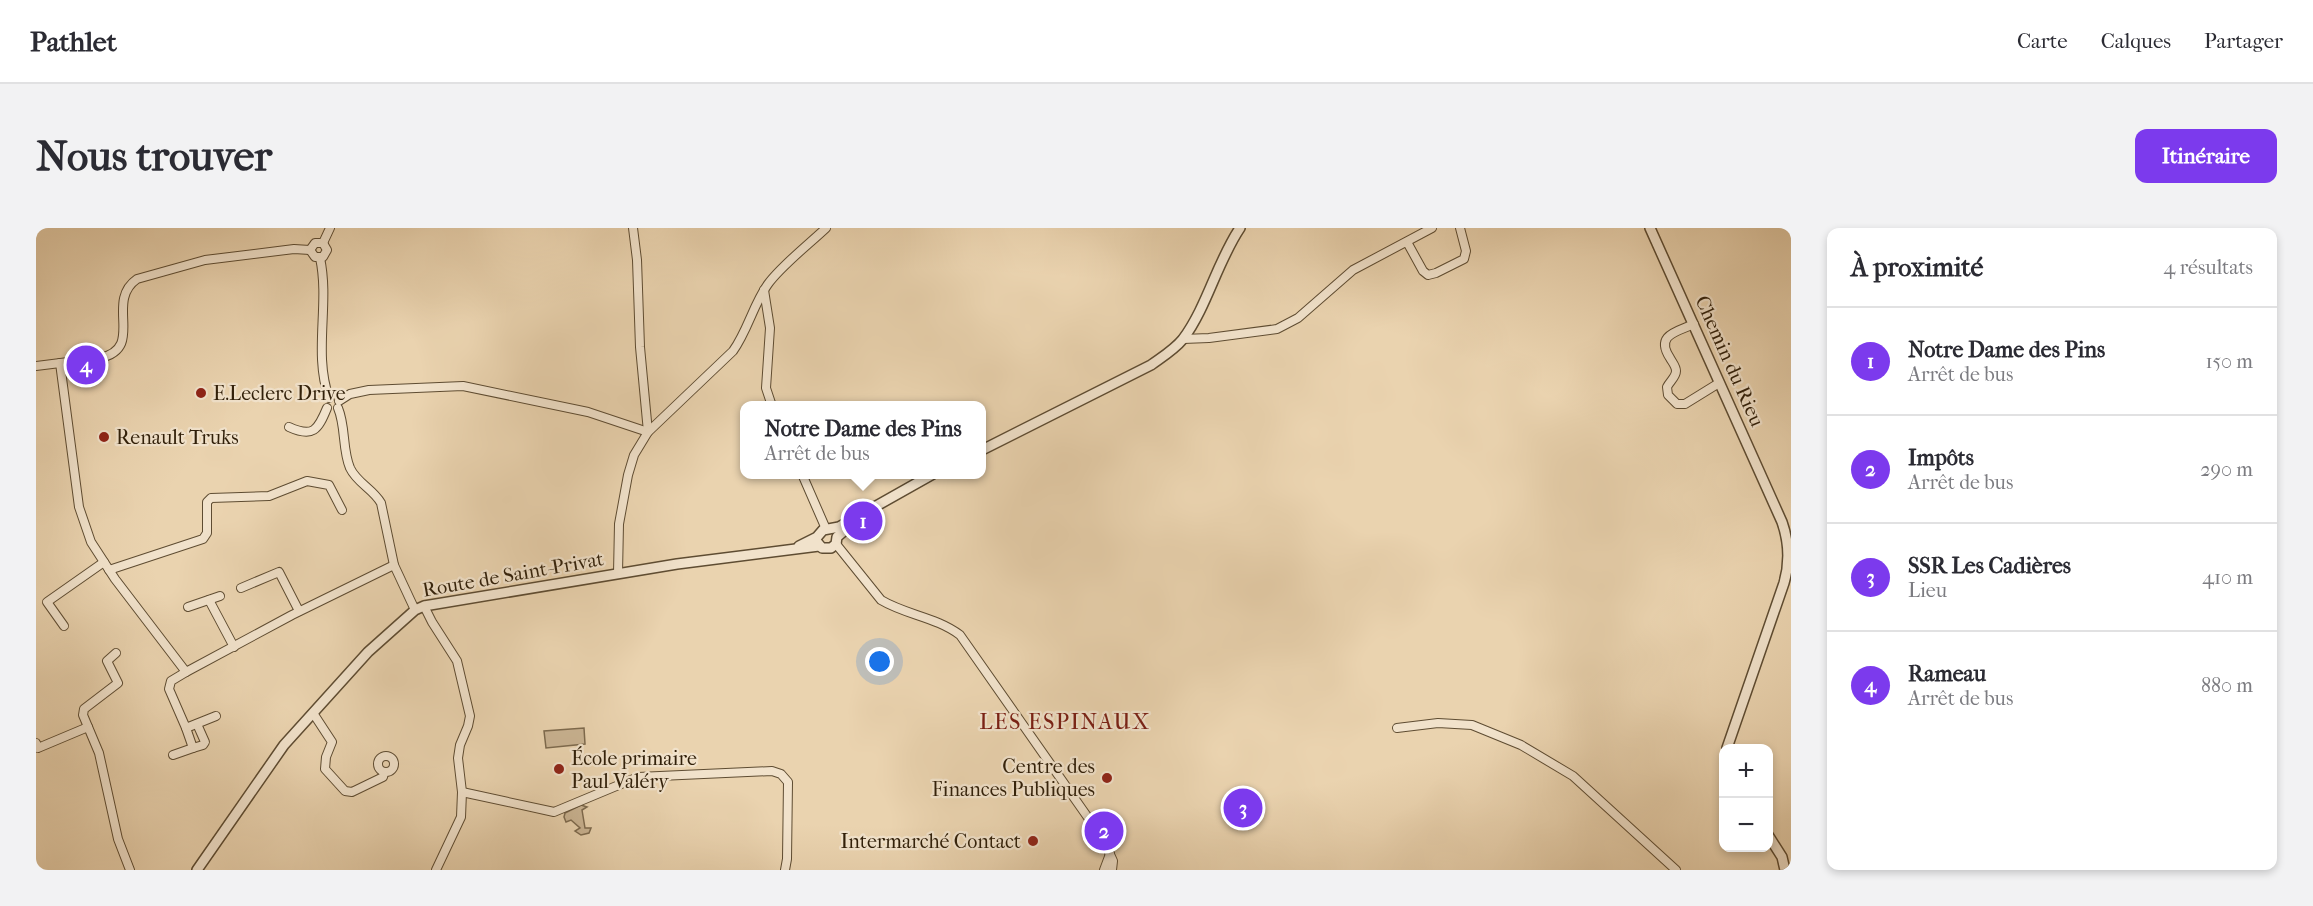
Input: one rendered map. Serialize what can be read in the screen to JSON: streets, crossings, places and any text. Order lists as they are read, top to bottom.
{
  "streets": {
    "street": ["Chemin du Rieu", "Route de Saint-Privat"]
  },
  "districts": ["LES ESPINAUX"],
  "places": [
    "E.Leclerc Drive",
    "Renault Truks",
    "École primaire Paul Valéry",
    "Centre des Finances Publiques",
    "Intermarché Contact"
  ],
  "page": {
    "header": "Pathlet",
    "nav": ["Carte", "Calques", "Partager"],
    "buttons": "Itinéraire",
    "title": "Nous trouver",
    "heading": ["À proximité", "4 résultats"],
    "list": [
      {
        "mark": "1",
        "name": "Notre Dame des Pins",
        "note": "Arrêt de bus",
        "value": "150 m"
      },
      {
        "mark": "2",
        "name": "Impôts",
        "note": "Arrêt de bus",
        "value": "290 m"
      },
      {
        "mark": "3",
        "name": "SSR Les Cadières",
        "note": "Lieu",
        "value": "410 m"
      },
      {
        "mark": "4",
        "name": "Rameau",
        "note": "Arrêt de bus",
        "value": "880 m"
      }
    ],
    "pins": [
      "4",
      "1",
      "3",
      "2"
    ],
    "popup": ["Notre Dame des Pins", "Arrêt de bus"],
    "map_buttons": ["+", "−"]
  }
}
